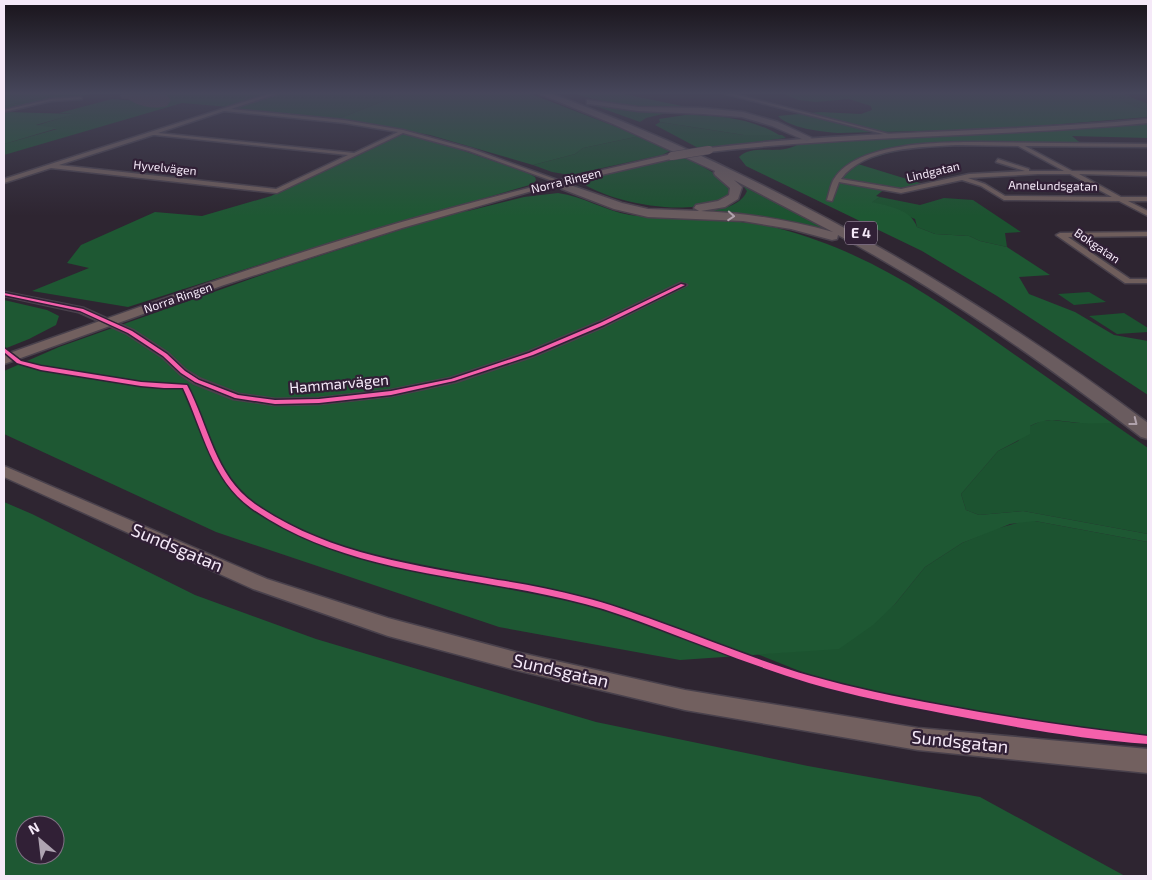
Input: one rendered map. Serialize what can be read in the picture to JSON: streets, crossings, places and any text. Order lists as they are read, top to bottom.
{
  "streets": {
    "highway": ["E 4"],
    "main road": ["Norra Ringen", "Sundsgatan"],
    "street": [
      "Hyvelvägen",
      "Lindgatan",
      "Annelundsgatan",
      "Bokgatan",
      "Hammarvägen"
    ]
  },
  "crossings": [
    ["Lindgatan", "Annelundsgatan"],
    ["Norra Ringen", "E 4"],
    ["Norra Ringen", "Hammarvägen"]
  ],
  "north": "top left"
}
